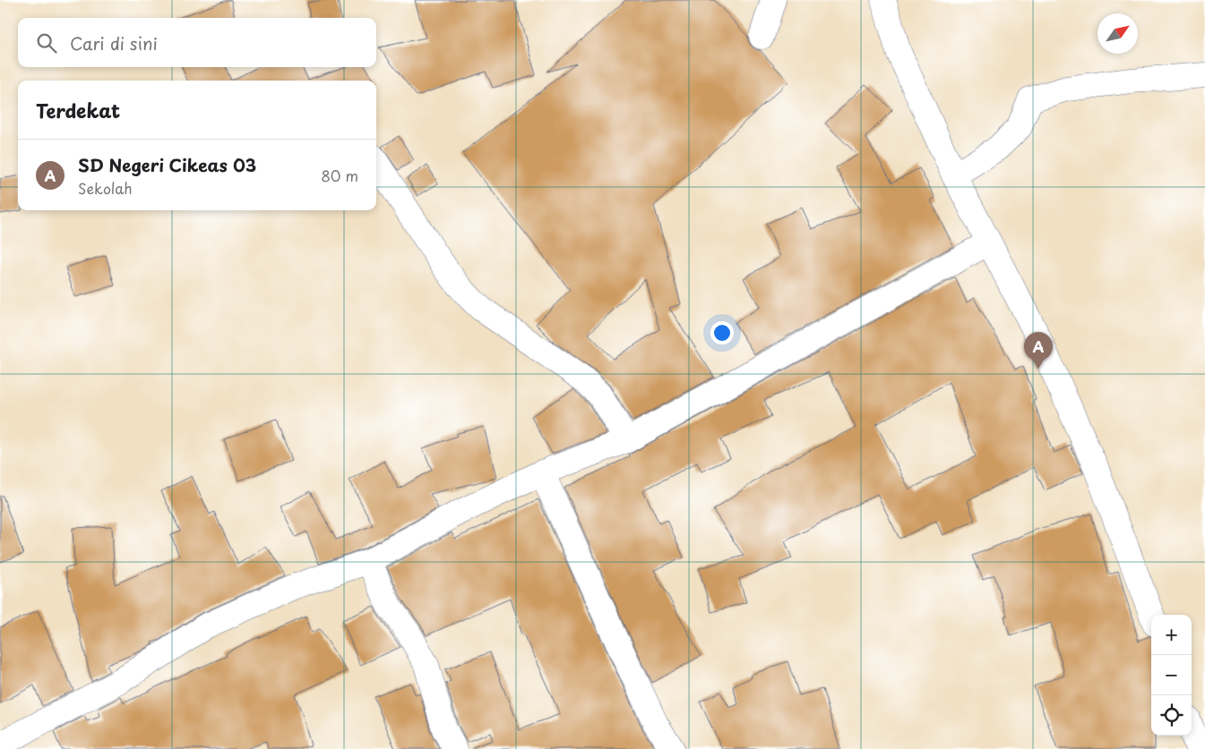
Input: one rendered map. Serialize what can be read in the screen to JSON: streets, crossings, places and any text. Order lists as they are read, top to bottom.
{
  "north": "top right",
  "page": {
    "search": "Cari di sini",
    "heading": "Terdekat",
    "list": [
      {
        "mark": "A",
        "name": "SD Negeri Cikeas 03",
        "note": "Sekolah",
        "value": "80 m"
      }
    ],
    "pins": "A",
    "map_buttons": ["+", "−"]
  }
}
